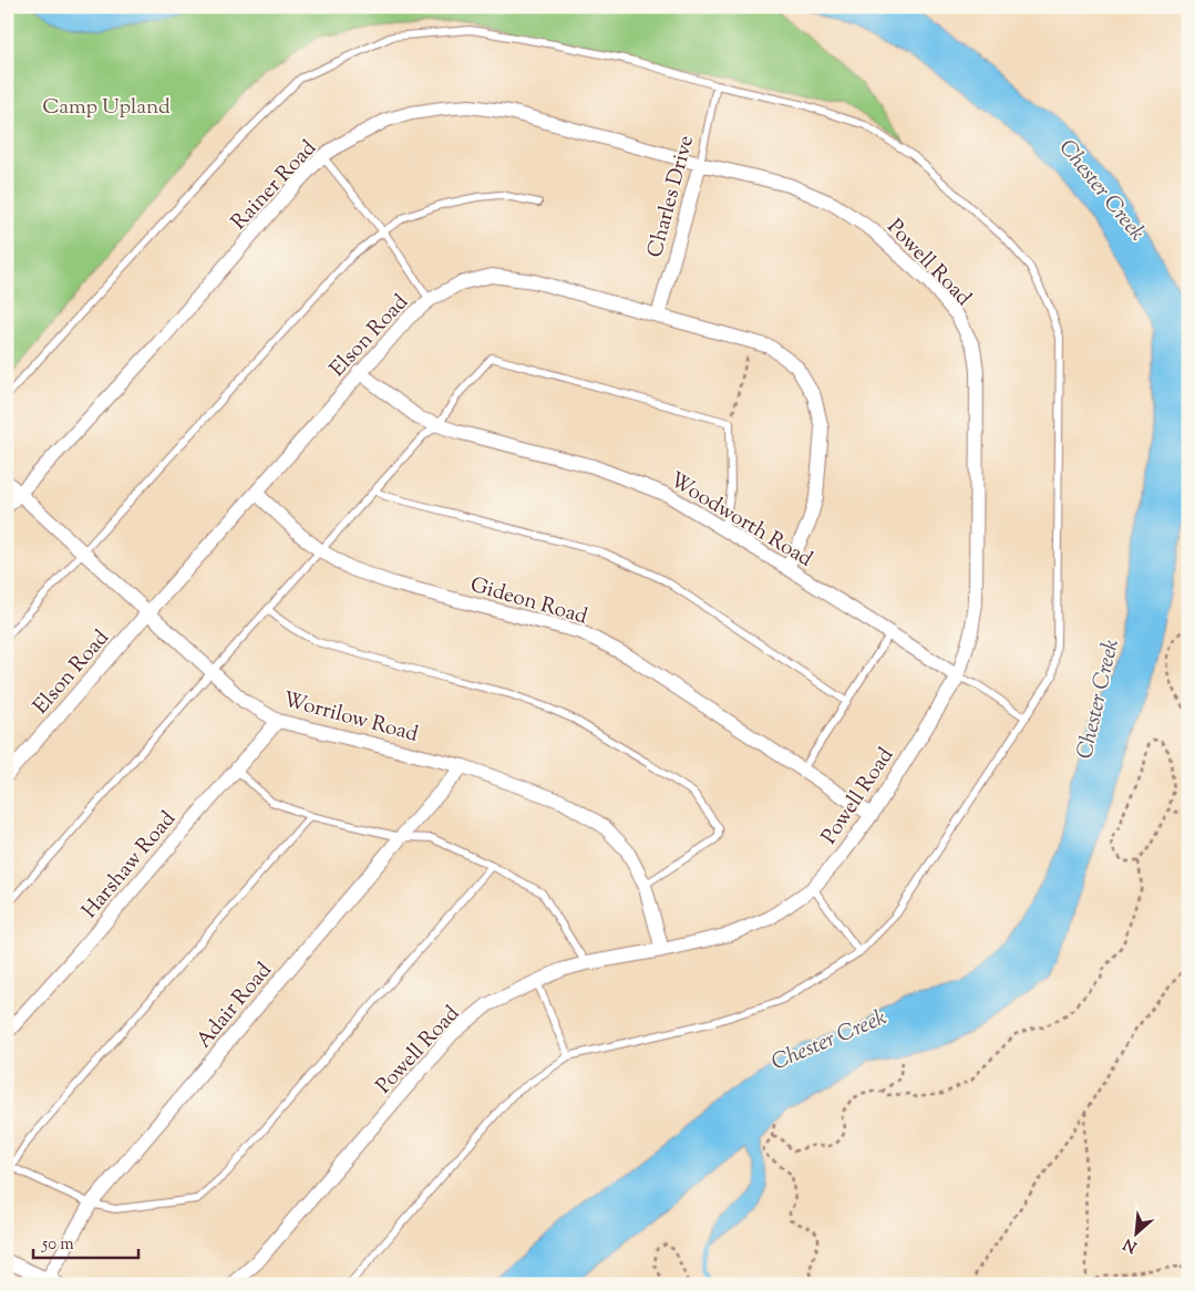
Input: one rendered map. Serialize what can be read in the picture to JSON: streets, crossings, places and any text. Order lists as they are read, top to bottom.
{
  "streets": {
    "street": [
      "Rainer Road",
      "Charles Drive",
      "Powell Road",
      "Elson Road",
      "Woodworth Road",
      "Gideon Road",
      "Worrilow Road",
      "Harshaw Road",
      "Adair Road"
    ]
  },
  "crossings": [
    ["Rainer Road", "Charles Drive"],
    ["Rainer Road", "Powell Road"],
    ["Rainer Road", "Worrilow Road"],
    ["Charles Drive", "Powell Road"],
    ["Charles Drive", "Elson Road"],
    ["Powell Road", "Woodworth Road"],
    ["Powell Road", "Gideon Road"],
    ["Powell Road", "Worrilow Road"],
    ["Elson Road", "Woodworth Road"],
    ["Elson Road", "Gideon Road"],
    ["Elson Road", "Worrilow Road"],
    ["Worrilow Road", "Harshaw Road"],
    ["Worrilow Road", "Adair Road"]
  ],
  "water": ["Chester Creek"],
  "parks": ["Camp Upland"],
  "scale_bar": "50 m",
  "north": "bottom left"
}
